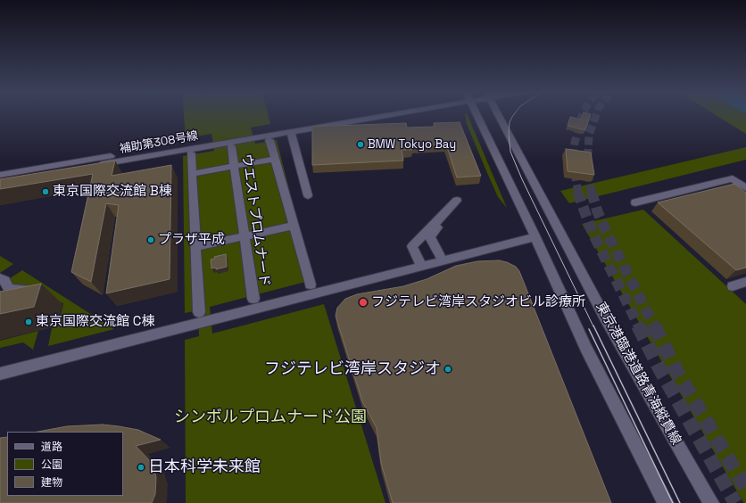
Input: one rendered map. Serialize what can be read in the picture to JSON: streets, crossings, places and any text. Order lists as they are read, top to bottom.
{
  "streets": {
    "street": ["補助第308号線", "ウエストプロムナード", "東京港臨港道路青海縦貫線"]
  },
  "parks": ["シンボルプロムナード公園"],
  "places": [
    "BMW Tokyo Bay",
    "東京国際交流館 B棟",
    "プラザ平成",
    "フジテレビ湾岸スタジオビル診療所",
    "東京国際交流館 C棟",
    "フジテレビ湾岸スタジオ",
    "日本科学未来館"
  ],
  "legend": ["道路", "公園", "建物"]
}
